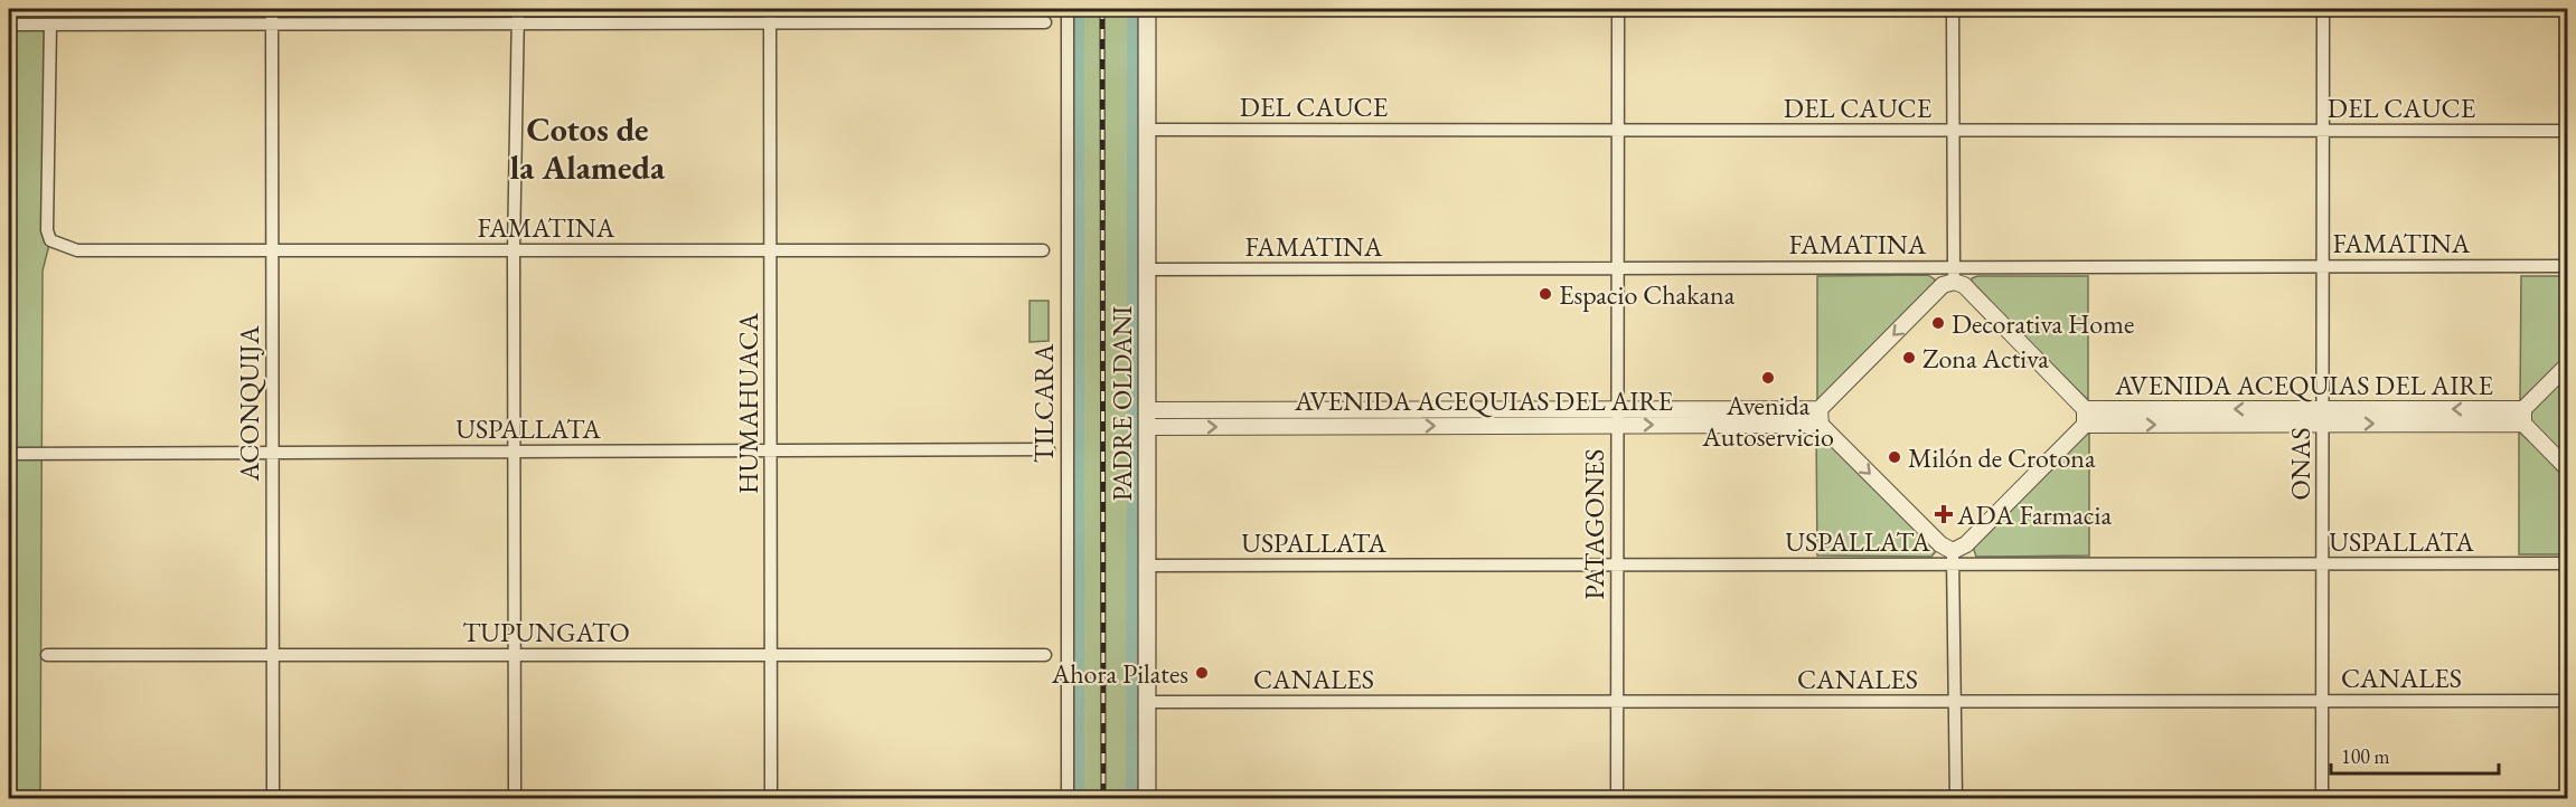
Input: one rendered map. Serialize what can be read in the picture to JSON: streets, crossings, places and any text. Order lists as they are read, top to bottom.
{
  "streets": {
    "main road": ["PADRE OLDANI"],
    "street": [
      "DEL CAUCE",
      "FAMATINA",
      "AVENIDA ACEQUIAS DEL AIRE",
      "ACONQUIJA",
      "HUMAHUACA",
      "TILCARA",
      "USPALLATA",
      "ONAS",
      "PATAGONES",
      "TUPUNGATO",
      "CANALES"
    ]
  },
  "crossings": [
    ["DEL CAUCE", "PADRE OLDANI"],
    ["DEL CAUCE", "ONAS"],
    ["DEL CAUCE", "PATAGONES"],
    ["FAMATINA", "AVENIDA ACEQUIAS DEL AIRE"],
    ["FAMATINA", "ACONQUIJA"],
    ["FAMATINA", "HUMAHUACA"],
    ["FAMATINA", "PADRE OLDANI"],
    ["FAMATINA", "ONAS"],
    ["FAMATINA", "PATAGONES"],
    ["AVENIDA ACEQUIAS DEL AIRE", "PADRE OLDANI"],
    ["AVENIDA ACEQUIAS DEL AIRE", "USPALLATA"],
    ["AVENIDA ACEQUIAS DEL AIRE", "ONAS"],
    ["AVENIDA ACEQUIAS DEL AIRE", "PATAGONES"],
    ["ACONQUIJA", "USPALLATA"],
    ["ACONQUIJA", "TUPUNGATO"],
    ["HUMAHUACA", "USPALLATA"],
    ["HUMAHUACA", "TUPUNGATO"],
    ["PADRE OLDANI", "USPALLATA"],
    ["PADRE OLDANI", "CANALES"],
    ["USPALLATA", "ONAS"],
    ["USPALLATA", "PATAGONES"],
    ["ONAS", "CANALES"],
    ["PATAGONES", "CANALES"]
  ],
  "districts": ["Cotos de la Alameda"],
  "places": {
    "other": [
      "Espacio Chakana",
      "Decorativa Home",
      "Zona Activa",
      "Avenida Autoservicio",
      "Milón de Crotona",
      "Ahora Pilates"
    ],
    "health": ["ADA Farmacia"]
  },
  "scale_bar": "100 m"
}
